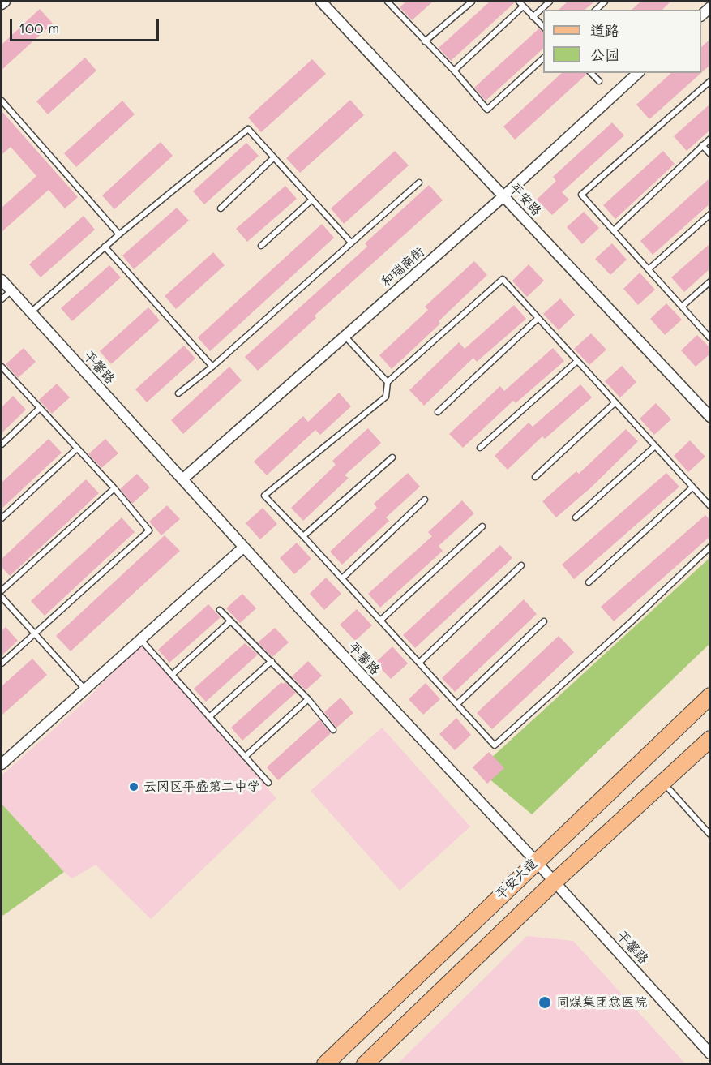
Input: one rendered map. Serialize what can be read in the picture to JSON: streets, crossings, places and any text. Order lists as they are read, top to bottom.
{
  "streets": {
    "main road": ["平安大道"],
    "street": ["平安路", "和瑞南街", "平馨路"]
  },
  "crossings": [
    ["平安路", "和瑞南街"],
    ["和瑞南街", "平馨路"],
    ["平馨路", "平安大道"]
  ],
  "places": ["云冈区平盛第二中学", "同煤集团总医院"],
  "legend": ["道路", "公园"],
  "scale_bar": "100 m"
}
